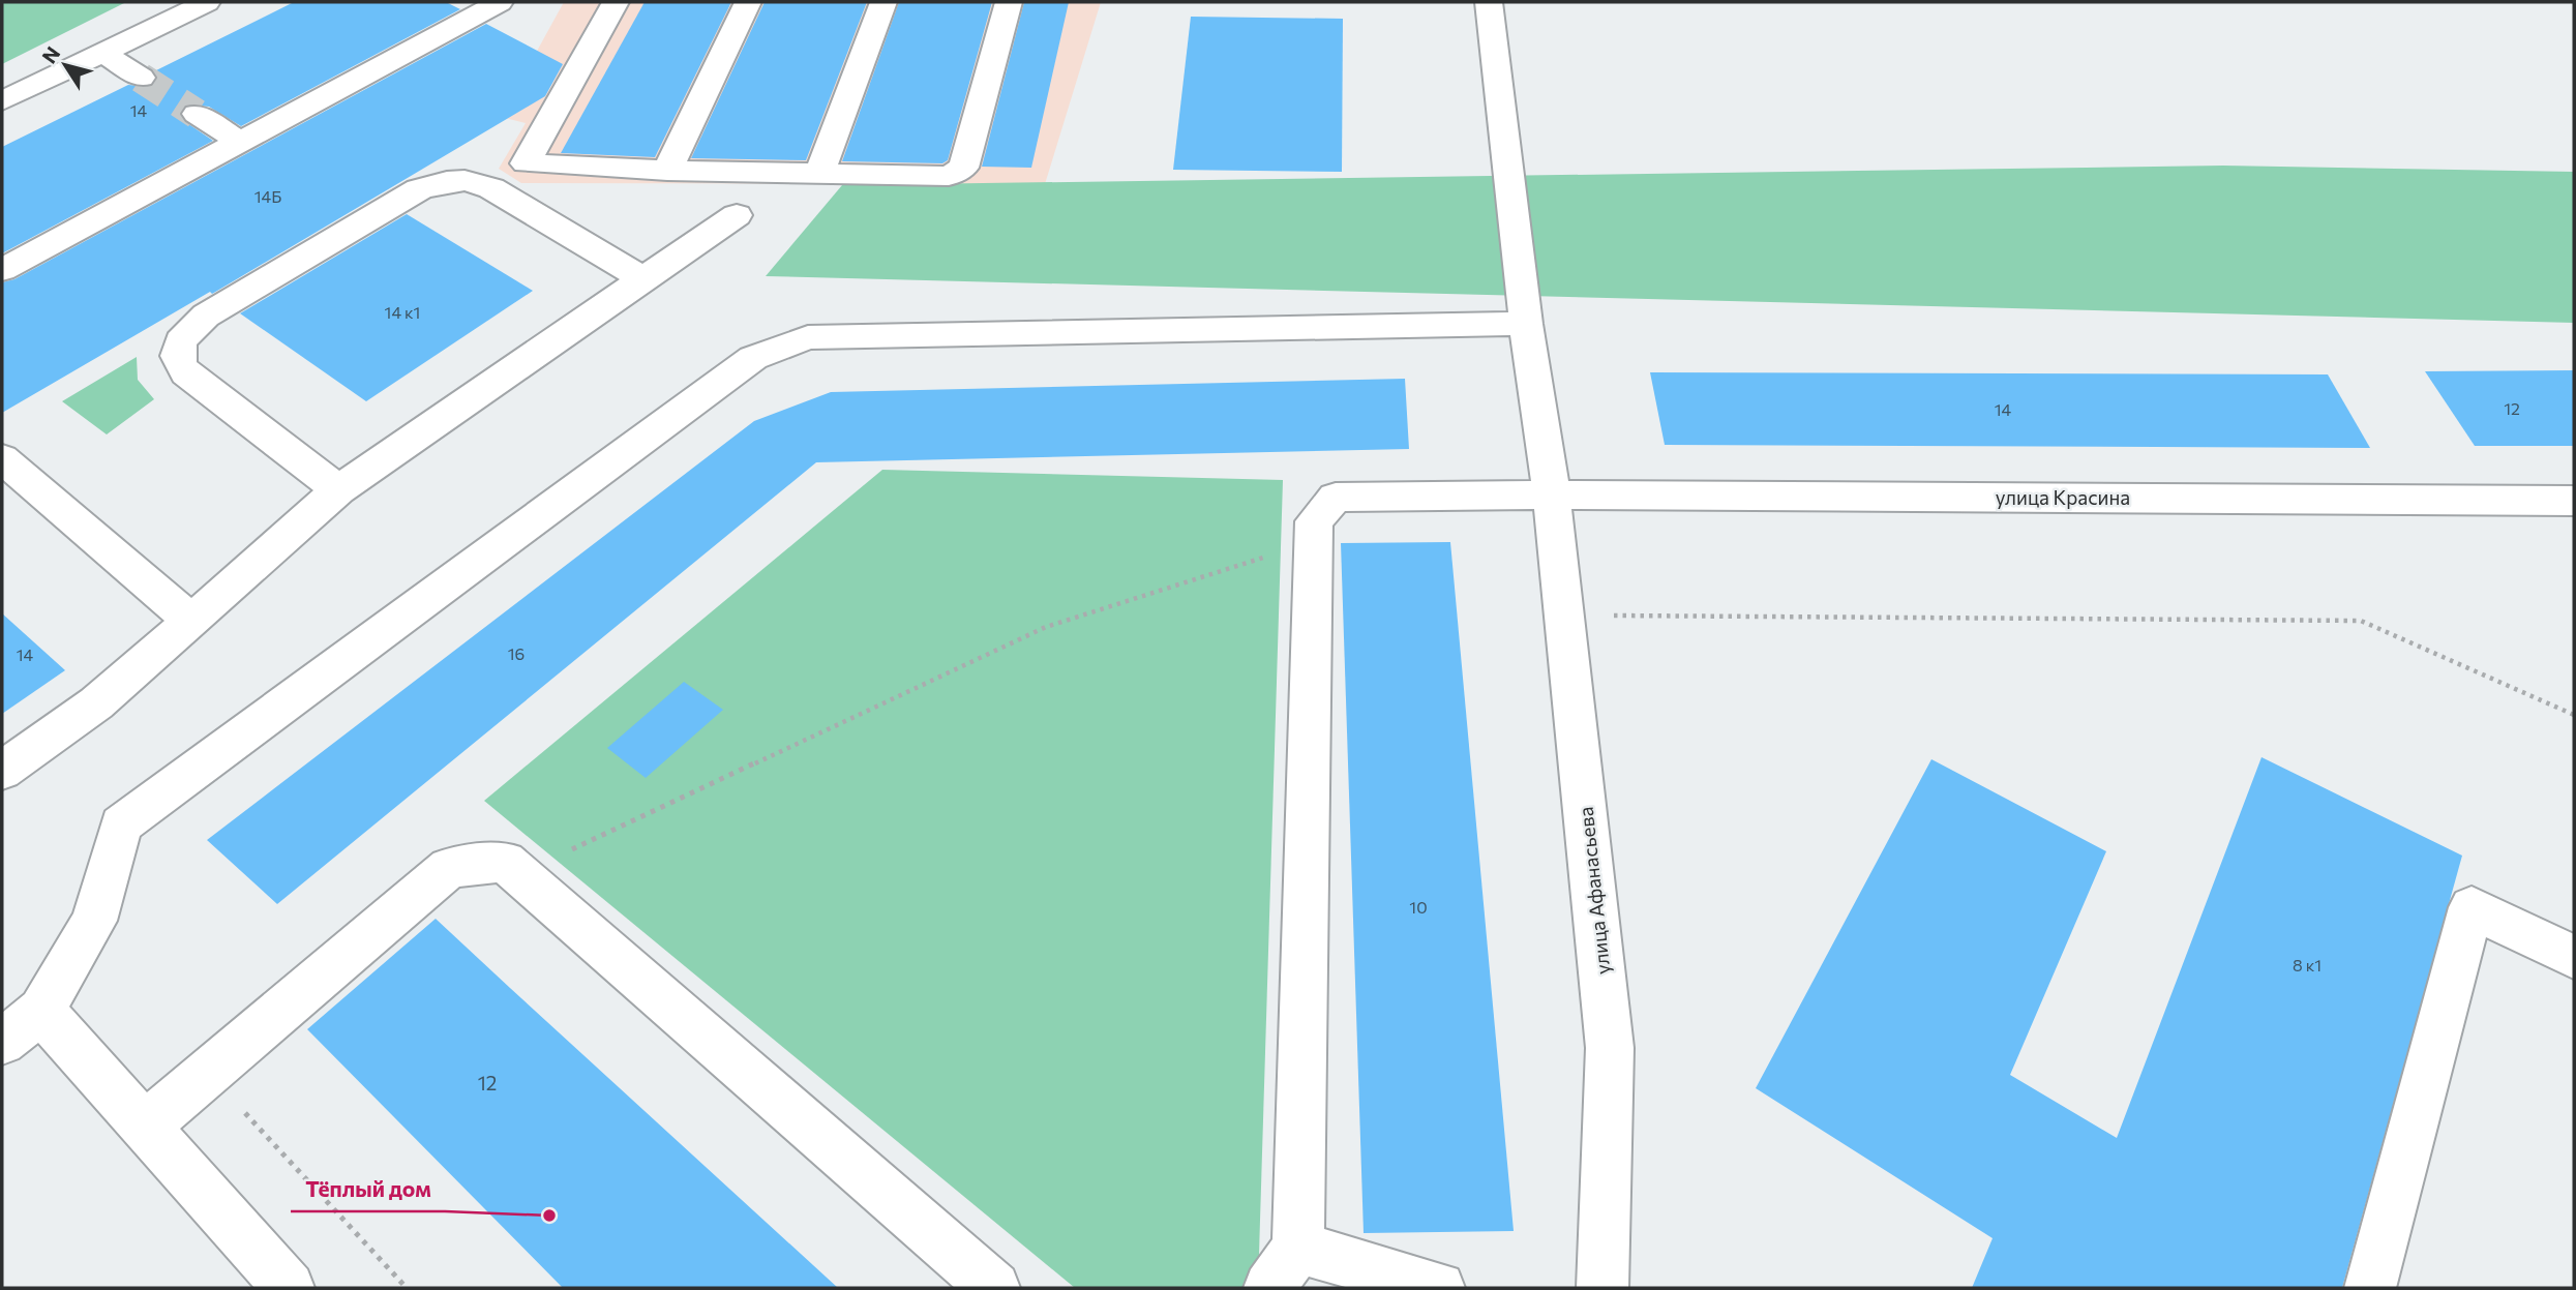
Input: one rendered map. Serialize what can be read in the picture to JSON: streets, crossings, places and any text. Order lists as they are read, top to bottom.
{
  "streets": {
    "street": ["улица Красина", "улица Афанасьева"]
  },
  "crossings": [
    ["улица Красина", "улица Афанасьева"]
  ],
  "places": ["Тёплый дом"],
  "house_numbers": [
    "14",
    "14Б",
    "14 к1",
    "12",
    "14",
    "16",
    "14",
    "10",
    "8 к1",
    "12"
  ],
  "north": "top left"
}
